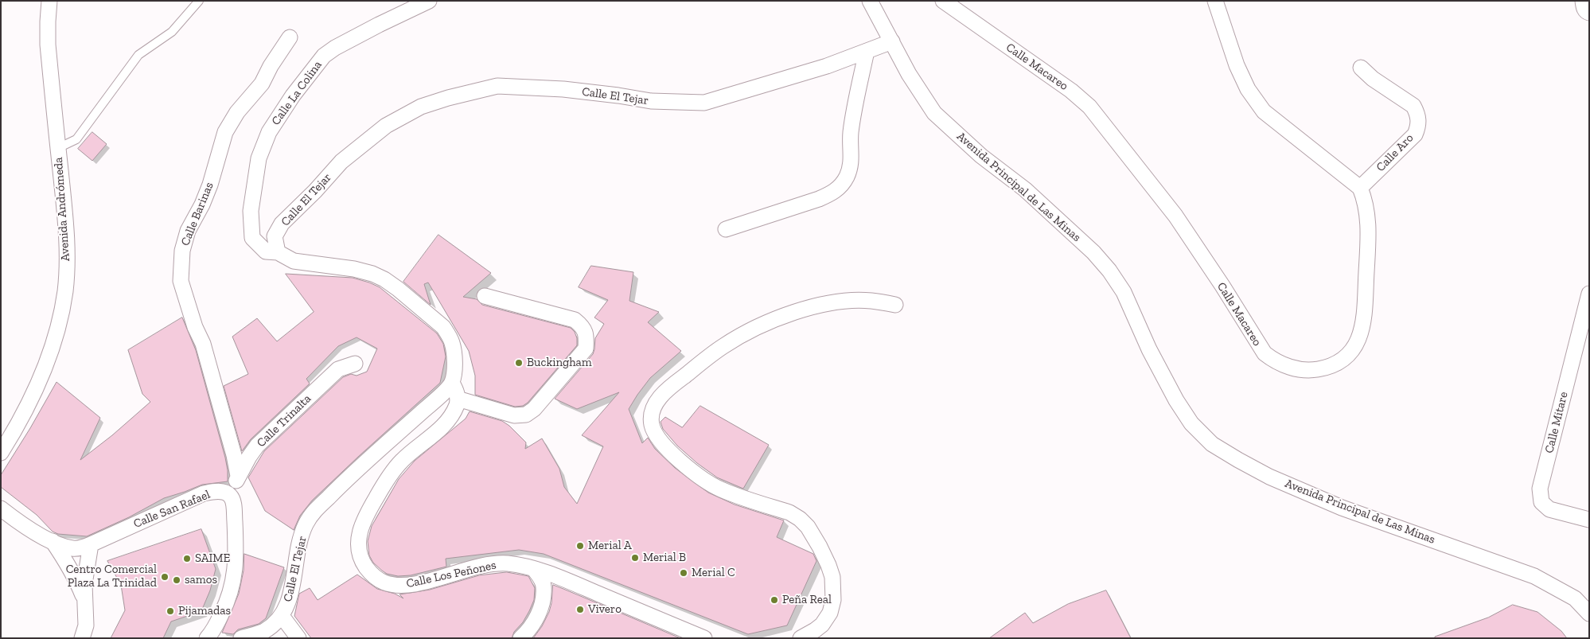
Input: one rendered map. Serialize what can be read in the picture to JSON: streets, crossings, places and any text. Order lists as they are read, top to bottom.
{
  "streets": {
    "street": [
      "Calle Macareo",
      "Calle La Colina",
      "Calle El Tejar",
      "Calle Aro",
      "Avenida Principal de Las Minas",
      "Avenida Andrómeda",
      "Calle Barinas",
      "Calle Trinalta",
      "Calle Mitare",
      "Calle San Rafael",
      "Calle Los Peñones"
    ]
  },
  "crossings": [
    ["Calle Macareo", "Calle Aro"],
    ["Calle La Colina", "Calle El Tejar"],
    ["Calle El Tejar", "Avenida Principal de Las Minas"],
    ["Calle Barinas", "Calle Trinalta"],
    ["Calle Trinalta", "Calle San Rafael"]
  ],
  "places": [
    "Buckingham",
    "Merial A",
    "Merial B",
    "SAIME",
    "Merial C",
    "Centro Comercial Plaza La Trinidad",
    "samos",
    "Peña Real",
    "Vivero",
    "Pijamadas"
  ]
}
